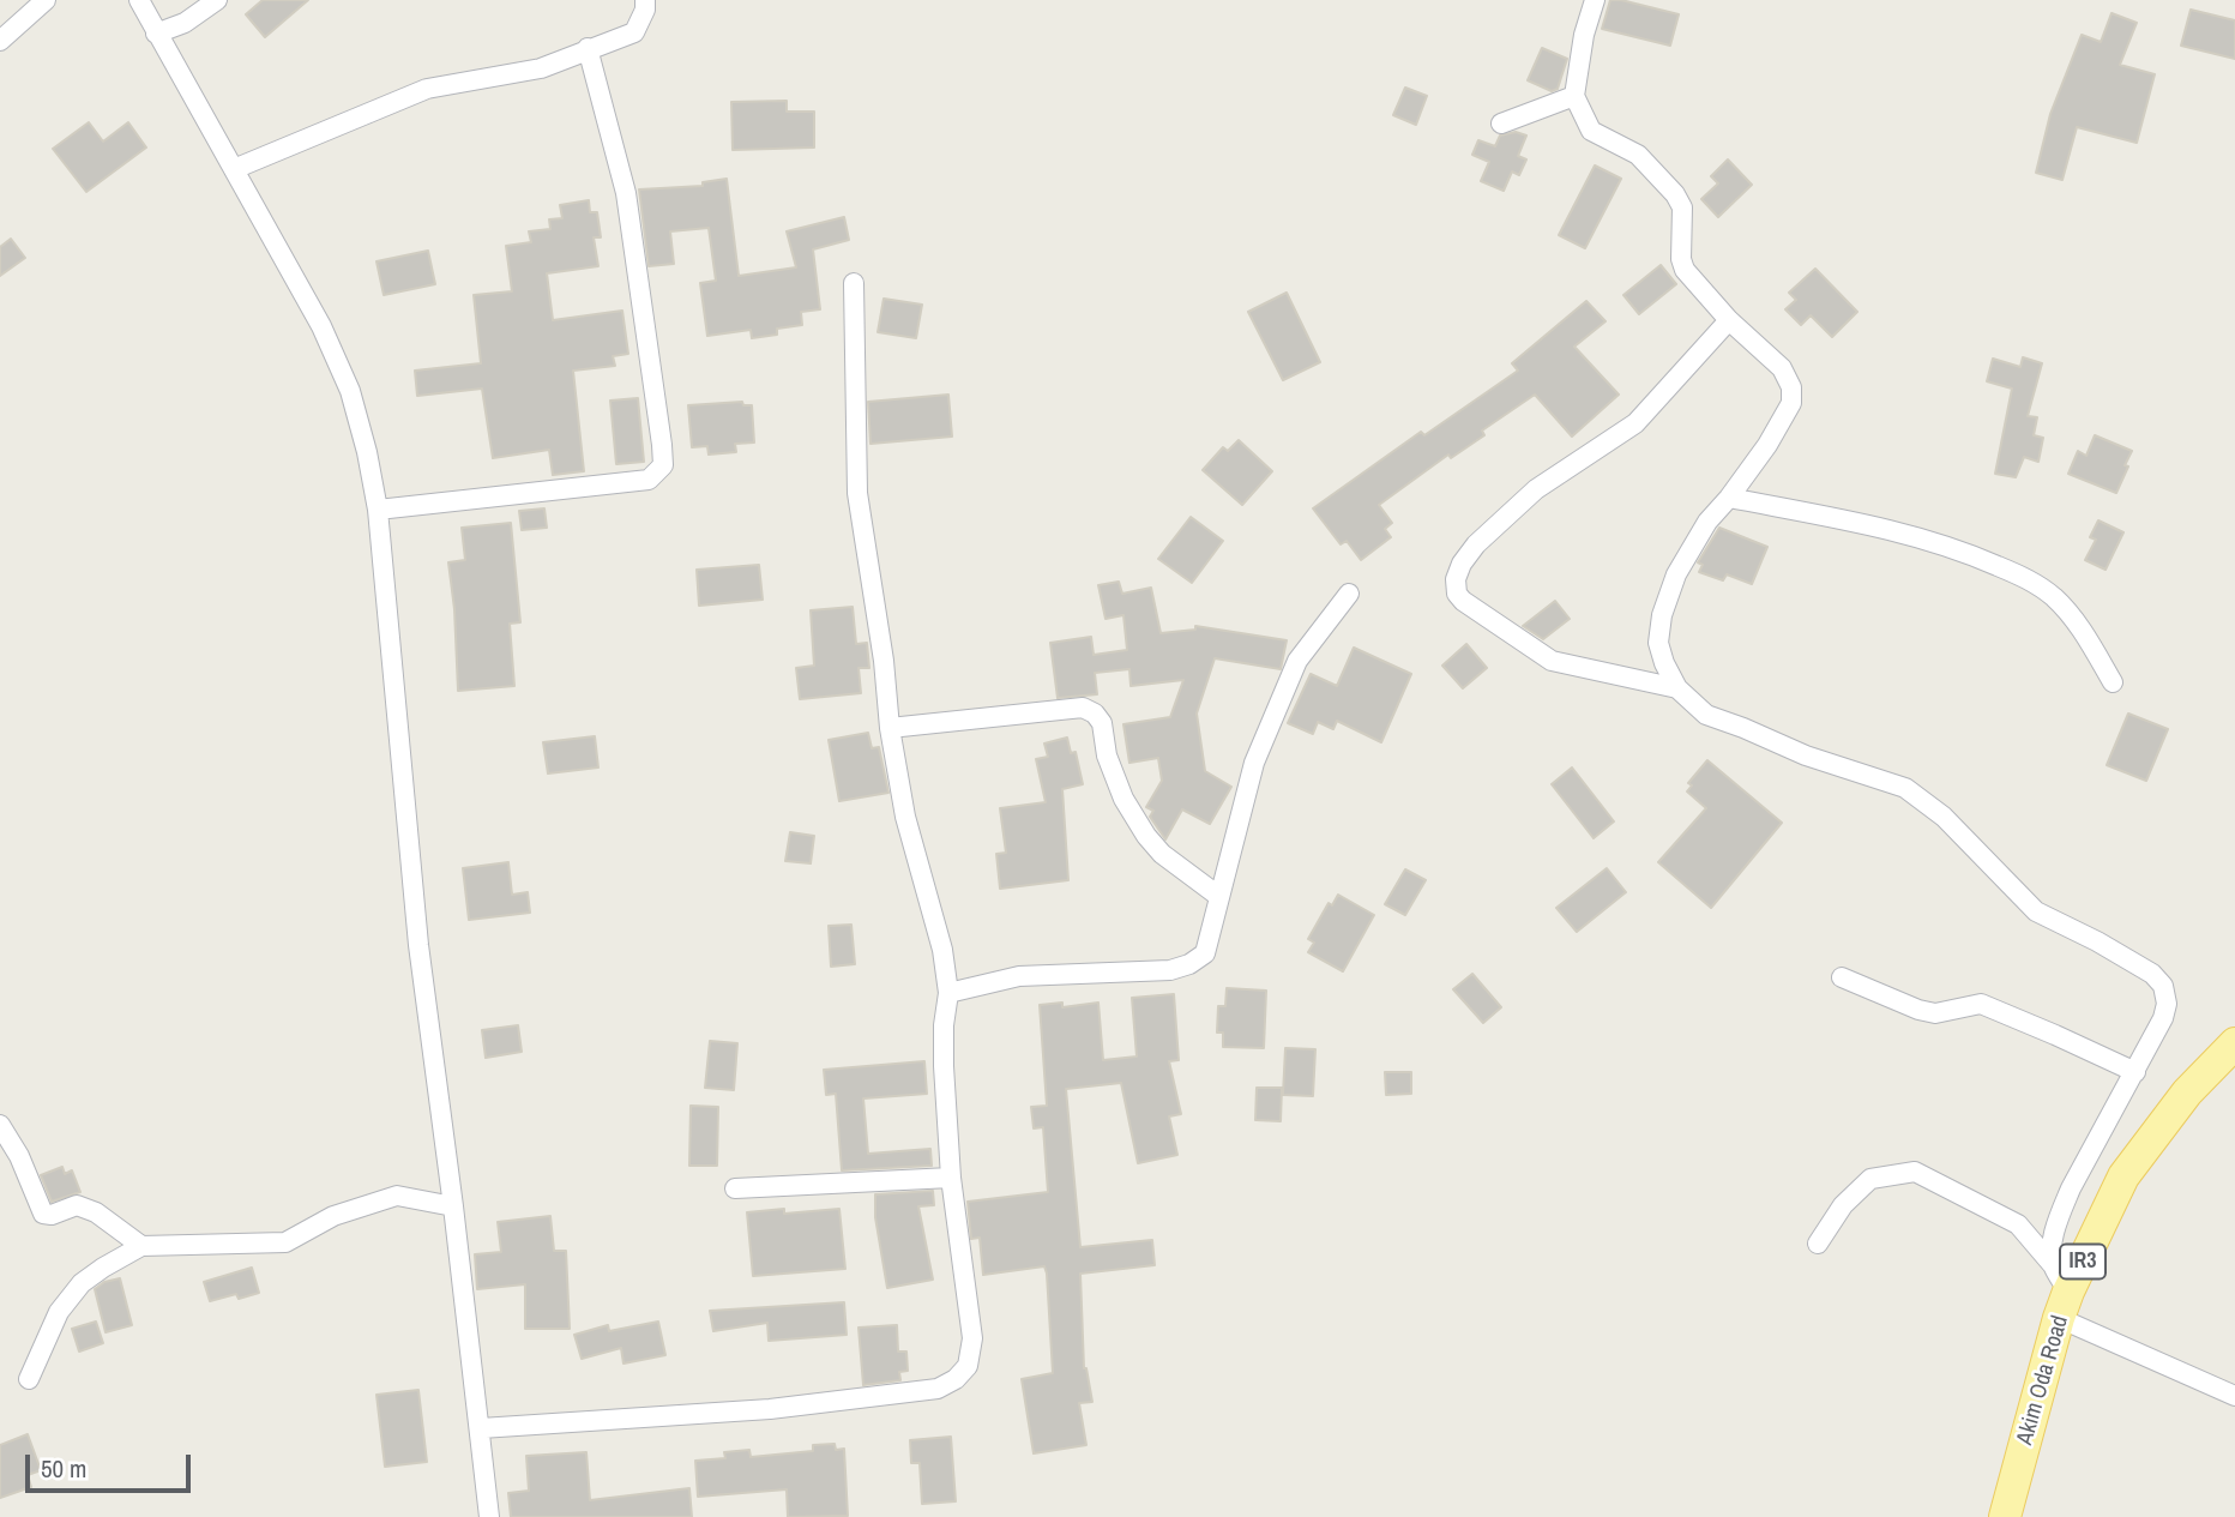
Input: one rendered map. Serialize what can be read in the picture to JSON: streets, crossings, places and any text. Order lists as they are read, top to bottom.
{
  "streets": {
    "main road": ["IR3", "Akim Oda Road"]
  },
  "scale_bar": "50 m"
}
